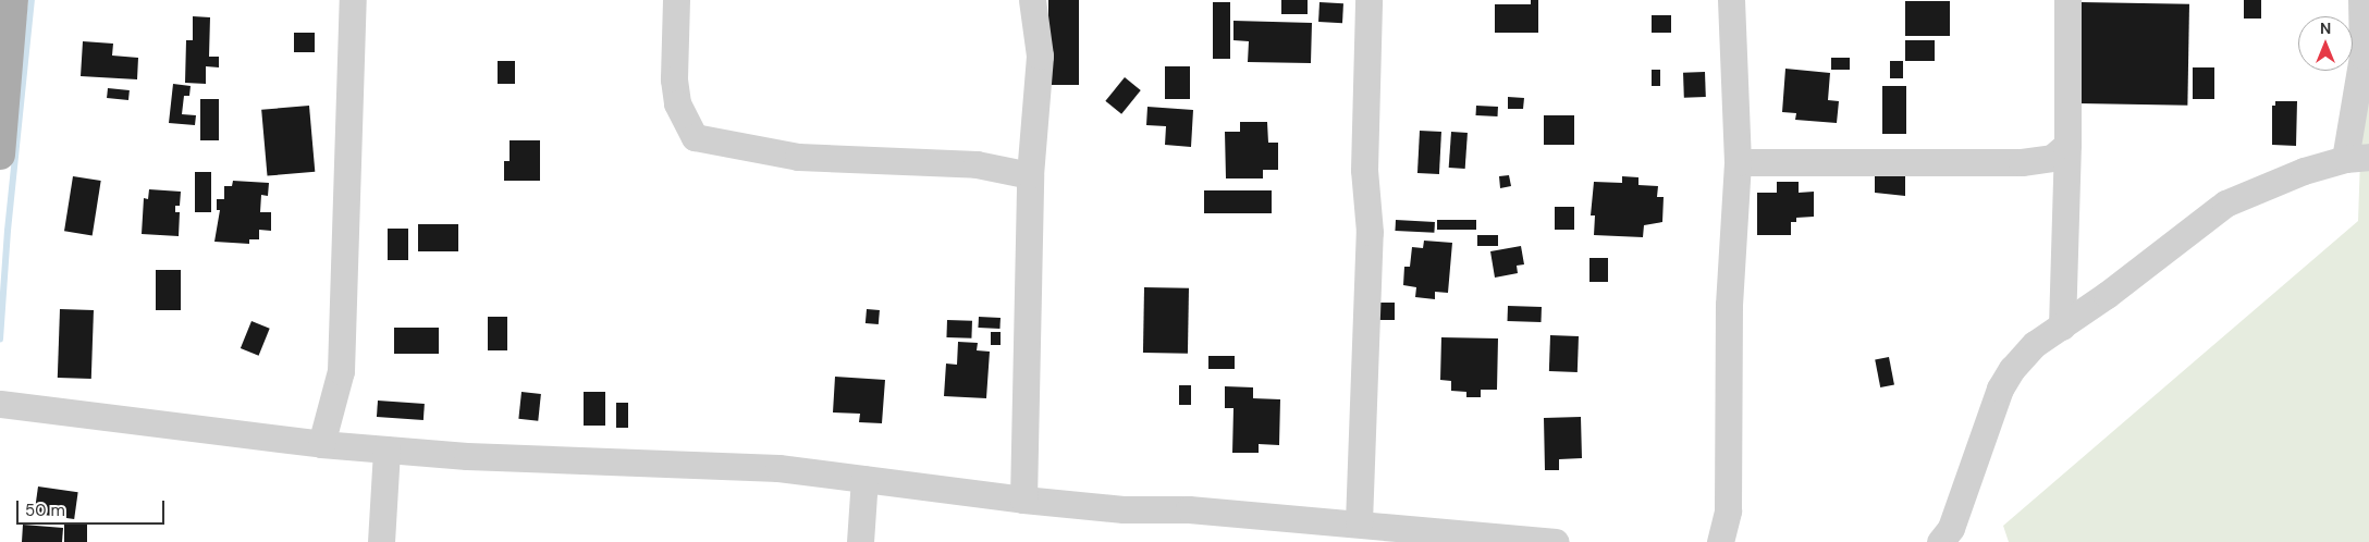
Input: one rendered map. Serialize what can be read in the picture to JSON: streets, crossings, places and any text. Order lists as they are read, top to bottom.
{
  "scale_bar": "50 m",
  "north": "top"
}
